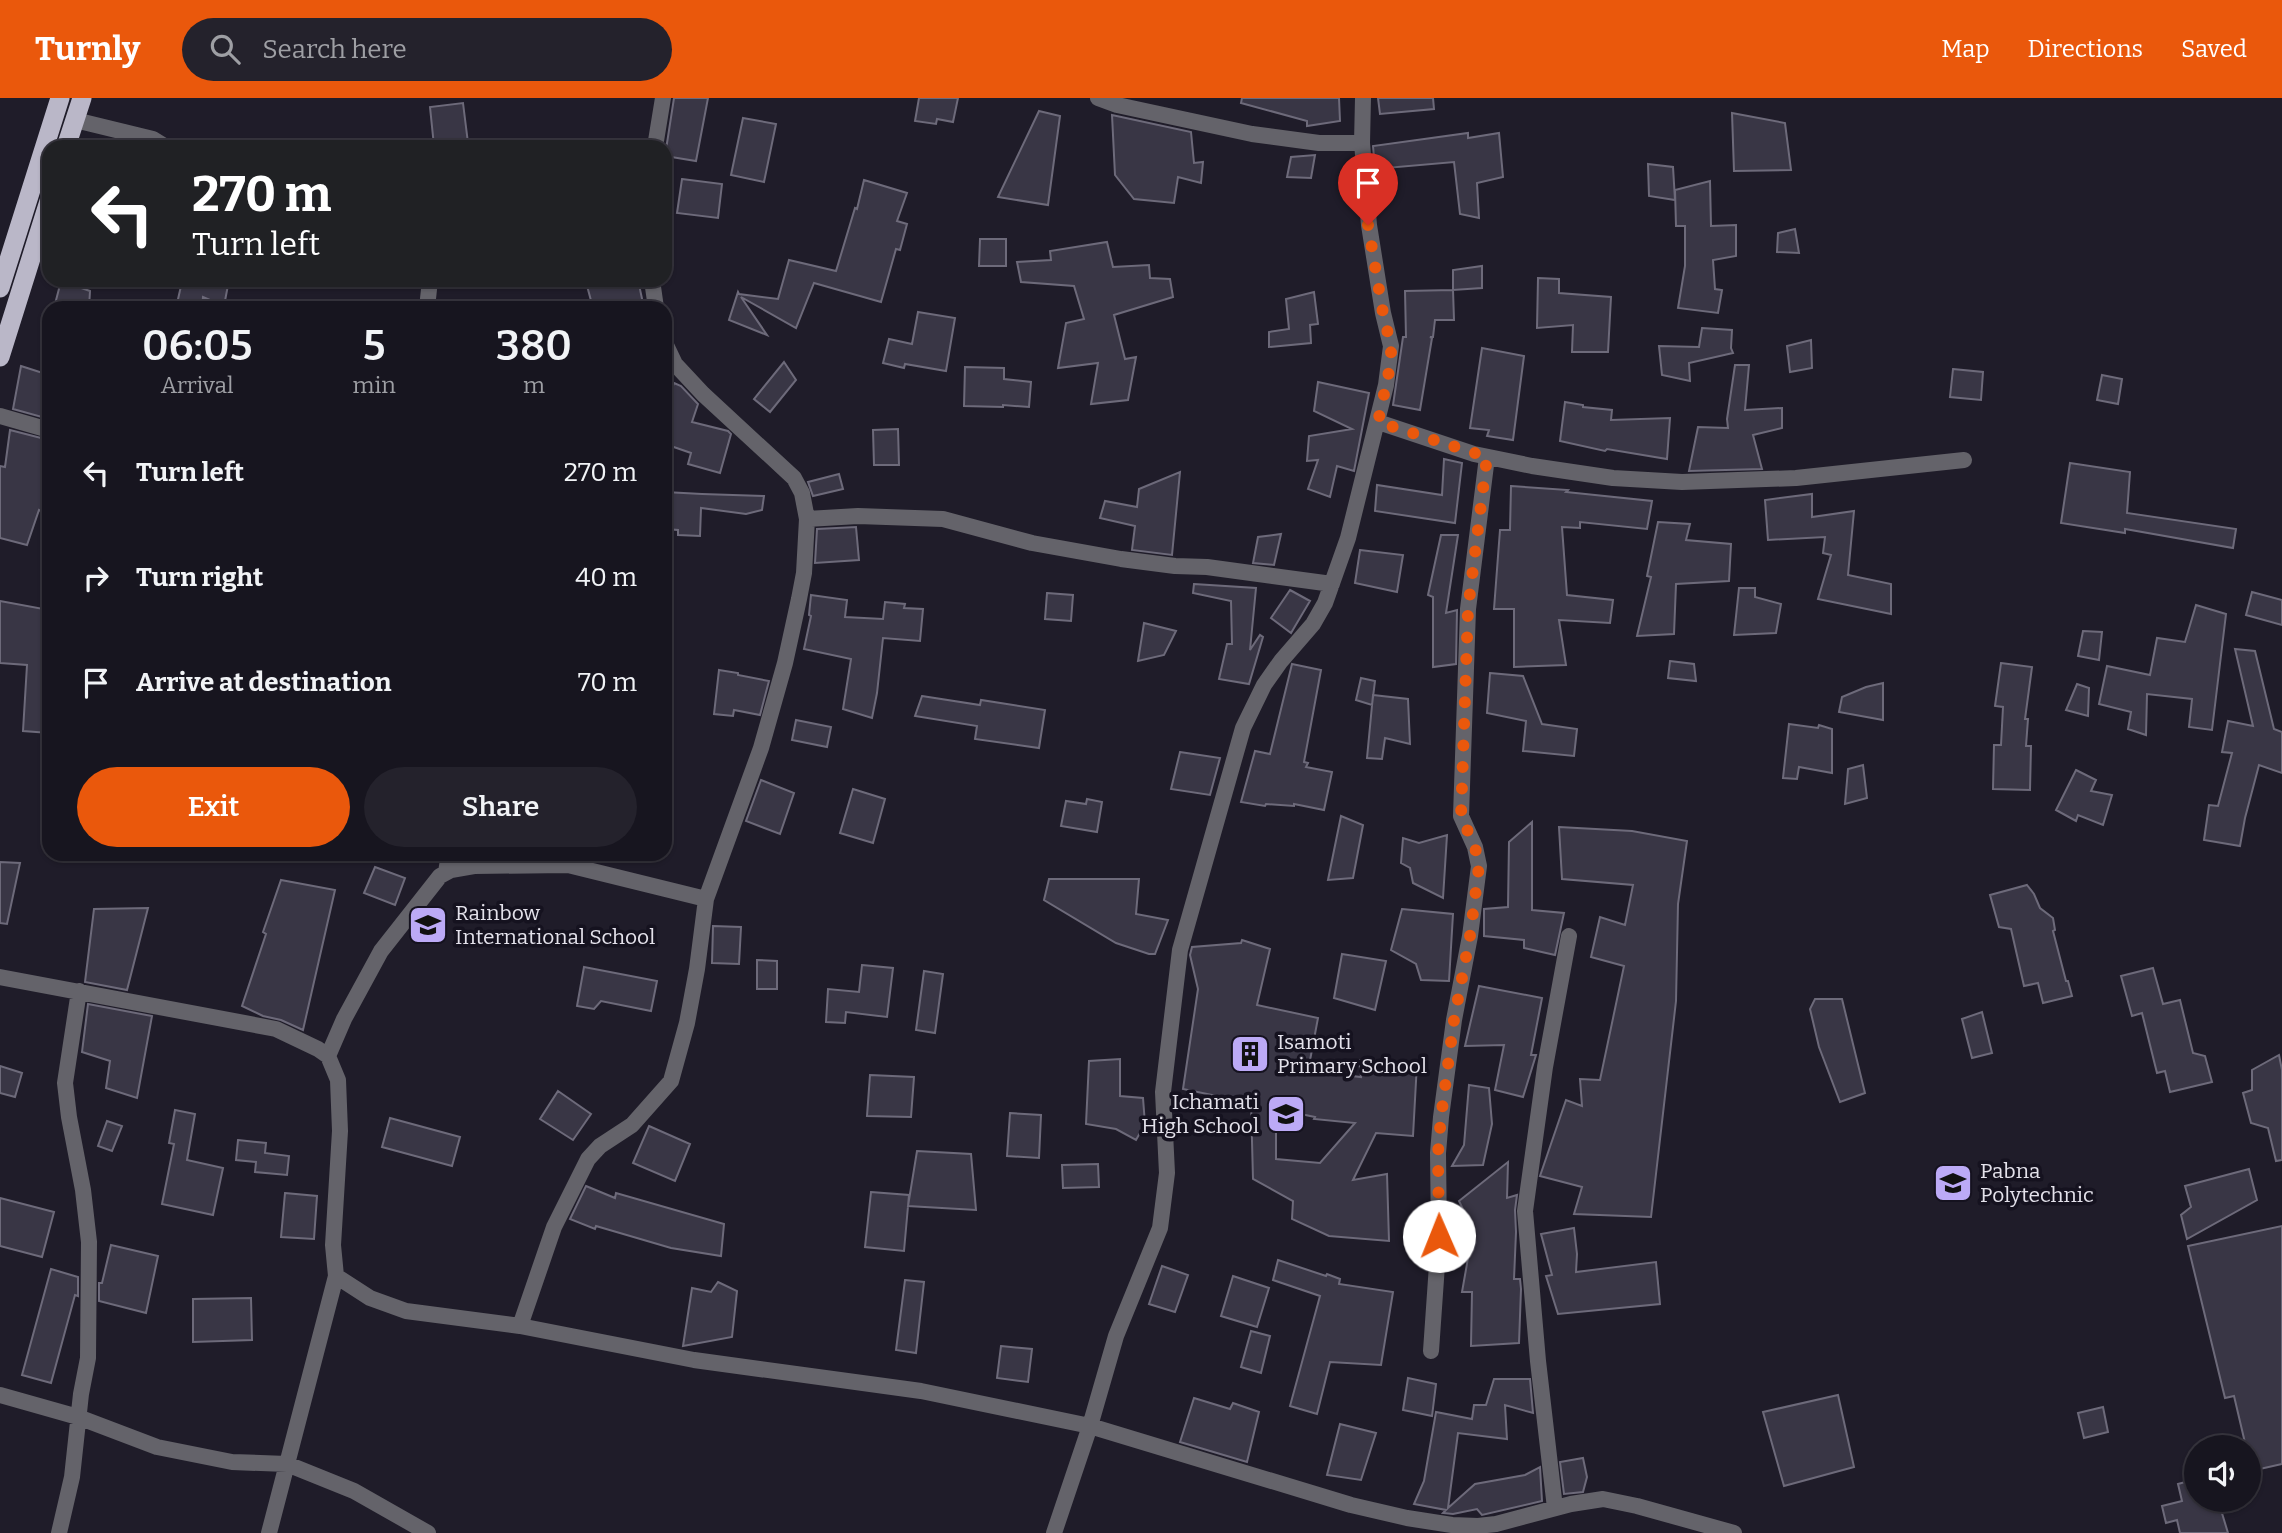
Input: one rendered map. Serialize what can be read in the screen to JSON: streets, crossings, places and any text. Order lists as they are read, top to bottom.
{
  "places": {
    "school or university": ["Rainbow International School", "Ichamati High School", "Pabna Polytechnic"],
    "building": ["Isamoti Primary School"]
  },
  "page": {
    "header": "Turnly",
    "search": "Search here",
    "nav": ["Map", "Directions", "Saved"],
    "turn": ["270 m", "Turn left"],
    "eta": [
      "06:05",
      "Arrival",
      "5",
      "min",
      "380",
      "m"
    ],
    "list": [
      {
        "name": "Turn left",
        "value": "270 m"
      },
      {
        "name": "Turn right",
        "value": "40 m"
      },
      {
        "name": "Arrive at destination",
        "value": "70 m"
      }
    ],
    "buttons": ["Exit", "Share"]
  }
}
